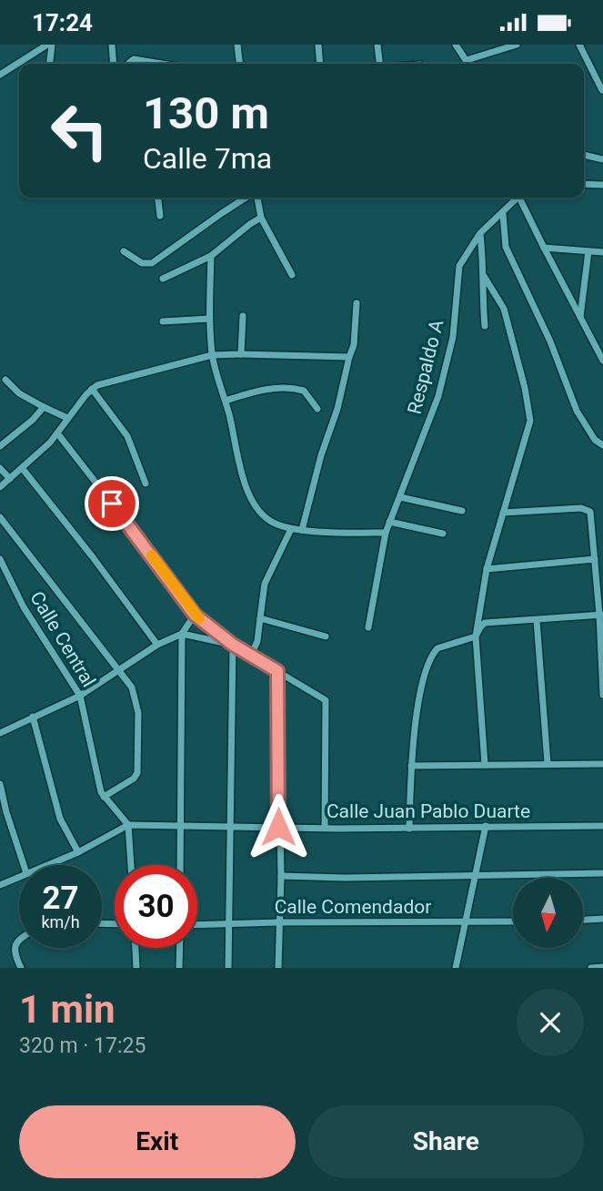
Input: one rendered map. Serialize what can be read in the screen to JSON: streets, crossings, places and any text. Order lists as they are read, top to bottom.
{
  "streets": {
    "street": [
      "Respaldo A",
      "Calle Central",
      "Calle Juan Pablo Duarte",
      "Calle Comendador"
    ]
  },
  "crossings": [
    ["Calle Central", "Calle Juan Pablo Duarte"]
  ],
  "north": "bottom",
  "page": {
    "status": "17:24",
    "turn": ["130 m", "Calle 7ma"],
    "speed": "27 km/h",
    "limit": "30",
    "heading": ["1 min", "320 m · 17:25"],
    "buttons": ["Exit", "Share"]
  }
}
